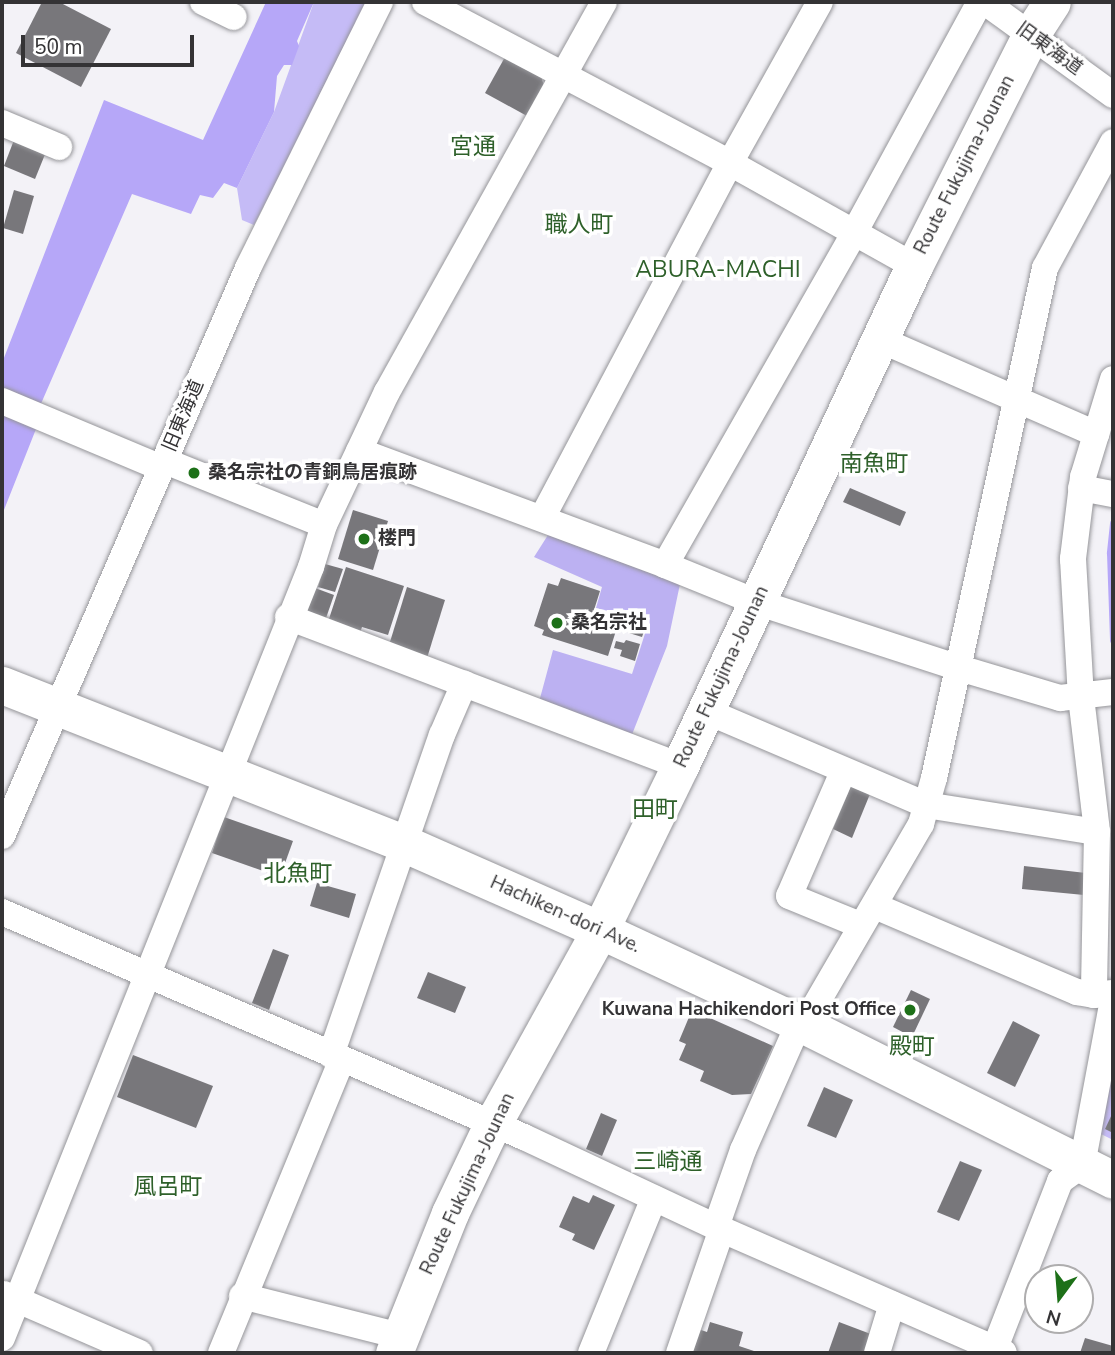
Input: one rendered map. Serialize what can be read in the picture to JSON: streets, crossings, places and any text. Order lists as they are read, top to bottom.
{
  "streets": {
    "main road": ["Route Fukujima-Jounan", "Hachiken-dori Ave."],
    "street": ["旧東海道"]
  },
  "crossings": [
    ["旧東海道", "Route Fukujima-Jounan"],
    ["旧東海道", "Hachiken-dori Ave."],
    ["Route Fukujima-Jounan", "Hachiken-dori Ave."]
  ],
  "districts": [
    "宮通",
    "職人町",
    "ABURA-MACHI",
    "南魚町",
    "田町",
    "北魚町",
    "殿町",
    "三崎通",
    "風呂町"
  ],
  "places": [
    "桑名宗社の青銅鳥居痕跡",
    "楼門",
    "桑名宗社",
    "Kuwana Hachikendori Post Office"
  ],
  "scale_bar": "50 m",
  "north": "bottom"
}
